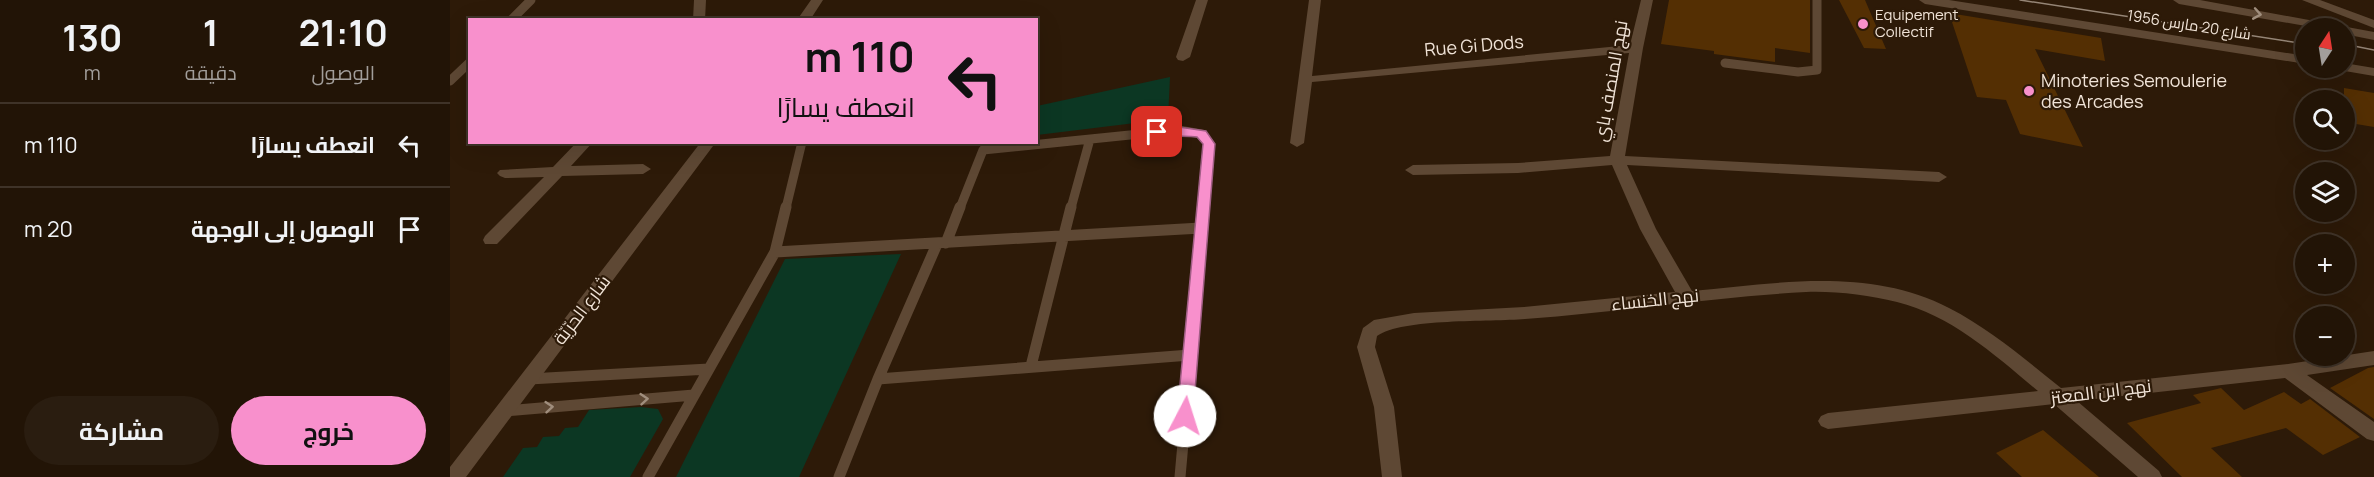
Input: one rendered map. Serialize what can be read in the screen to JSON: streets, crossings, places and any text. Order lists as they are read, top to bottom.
{
  "streets": {
    "street": [
      "شارع 20 مارس 1956",
      "Rue Gi Dods",
      "نهج المنصف باي",
      "نهج الخنساء",
      "شارع الحرّيّة",
      "نهج ابن المعتز"
    ]
  },
  "crossings": [
    ["Rue Gi Dods", "نهج المنصف باي"],
    ["نهج المنصف باي", "نهج الخنساء"],
    ["نهج الخنساء", "نهج ابن المعتز"]
  ],
  "places": ["Equipement Collectif", "Minoteries Semoulerie des Arcades"],
  "north": "top",
  "page": {
    "eta": [
      "21:10",
      "الوصول",
      "1",
      "دقيقة",
      "130",
      "m"
    ],
    "map_buttons": ["+", "−"],
    "turn": ["110 m", "انعطف يسارًا"],
    "list": [
      {
        "name": "انعطف يسارًا",
        "value": "110 m"
      },
      {
        "name": "الوصول إلى الوجهة",
        "value": "20 m"
      }
    ],
    "buttons": ["خروج", "مشاركة"]
  }
}
